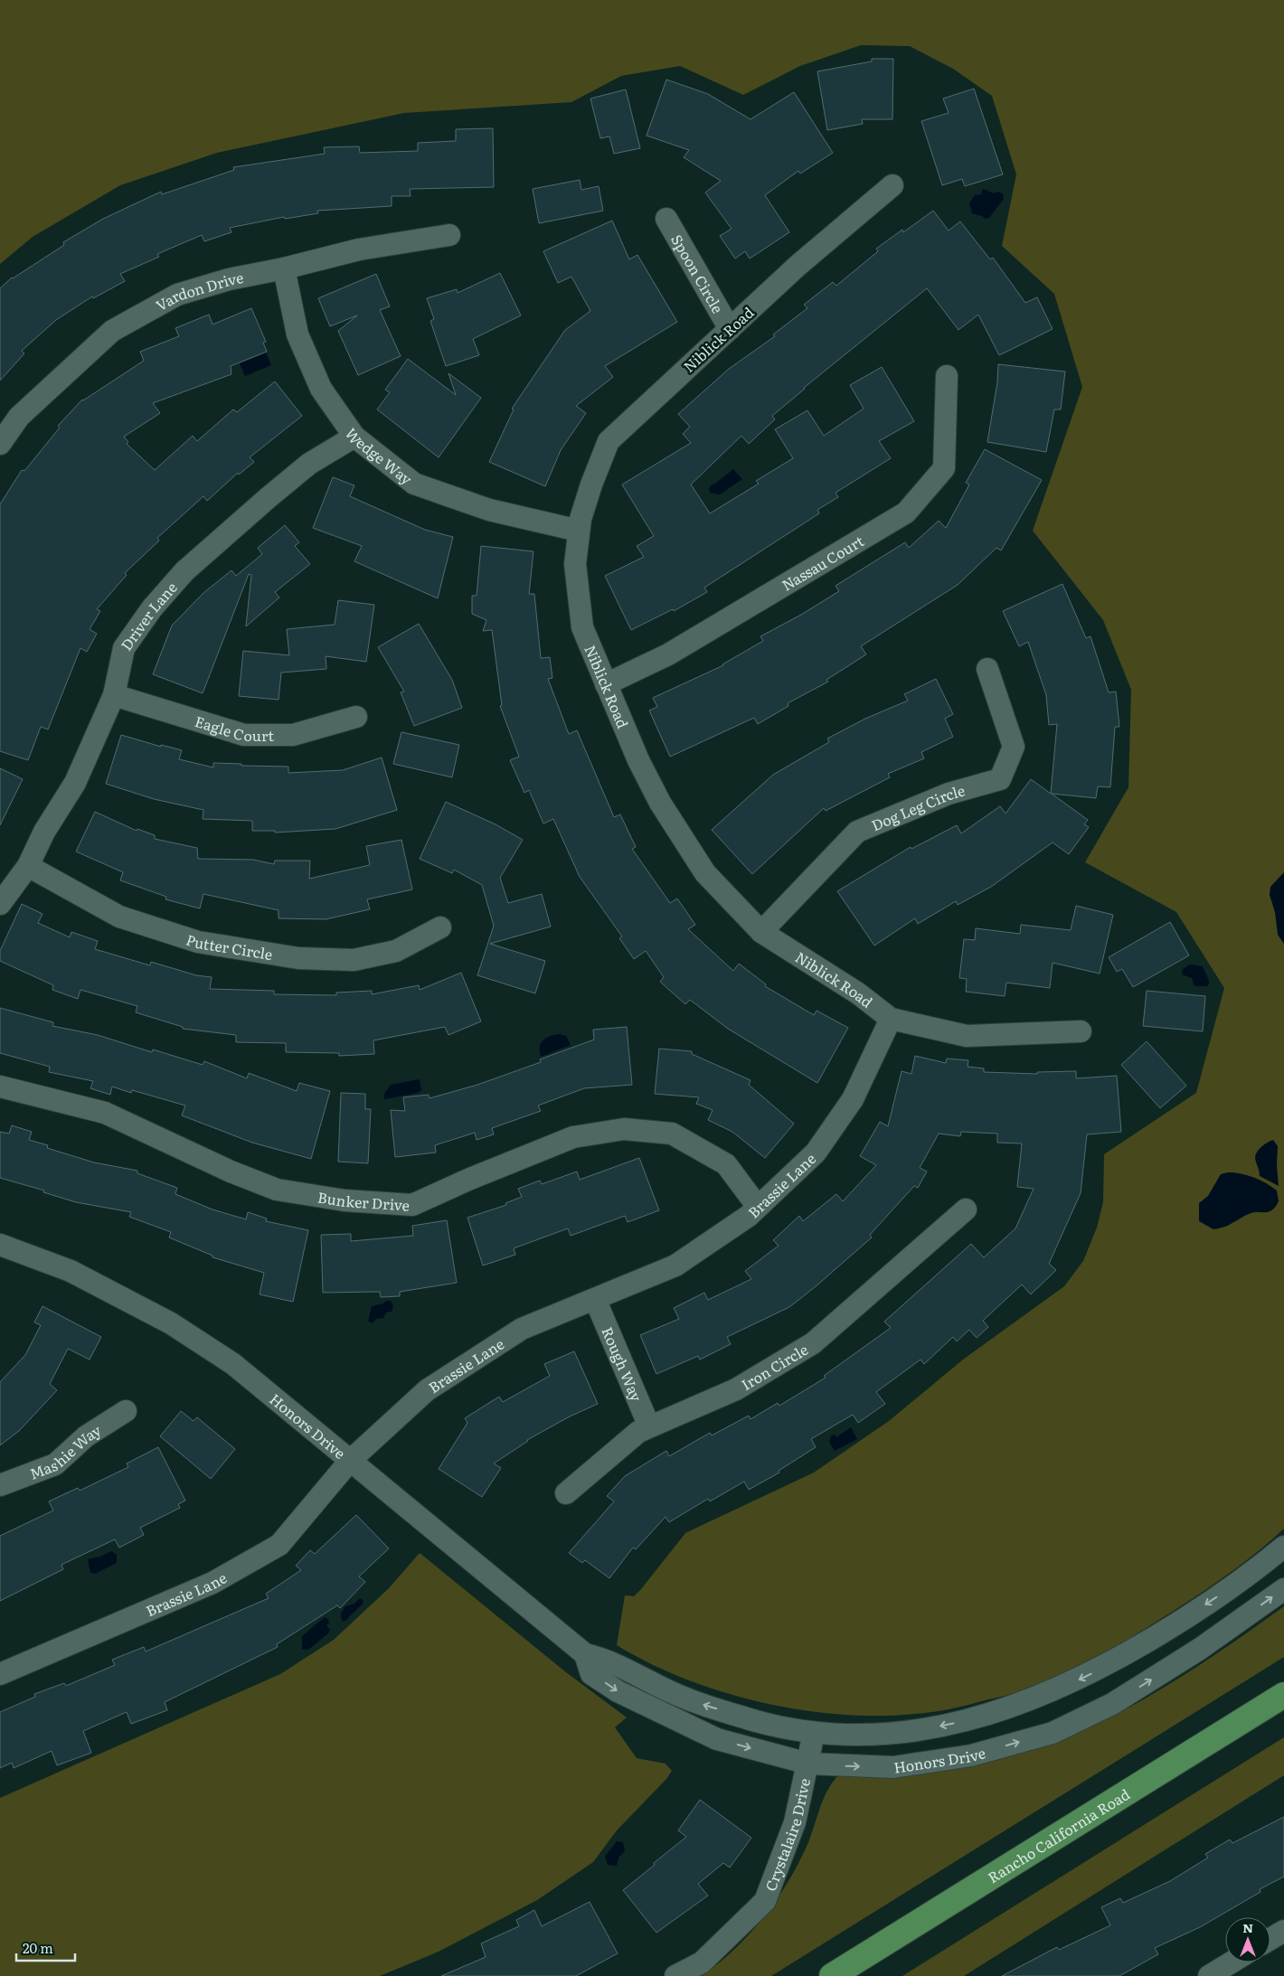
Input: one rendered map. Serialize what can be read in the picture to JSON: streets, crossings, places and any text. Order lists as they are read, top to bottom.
{
  "streets": {
    "main road": ["Rancho California Road"],
    "street": [
      "Spoon Circle",
      "Vardon Drive",
      "Niblick Road",
      "Wedge Way",
      "Nassau Court",
      "Driver Lane",
      "Eagle Court",
      "Dog Leg Circle",
      "Putter Circle",
      "Brassie Lane",
      "Bunker Drive",
      "Rough Way",
      "Iron Circle",
      "Honors Drive",
      "Mashie Way",
      "Crystalaire Drive"
    ]
  },
  "crossings": [
    ["Spoon Circle", "Niblick Road"],
    ["Vardon Drive", "Wedge Way"],
    ["Niblick Road", "Wedge Way"],
    ["Niblick Road", "Nassau Court"],
    ["Niblick Road", "Dog Leg Circle"],
    ["Niblick Road", "Brassie Lane"],
    ["Wedge Way", "Driver Lane"],
    ["Driver Lane", "Eagle Court"],
    ["Driver Lane", "Putter Circle"],
    ["Brassie Lane", "Bunker Drive"],
    ["Brassie Lane", "Rough Way"],
    ["Brassie Lane", "Honors Drive"],
    ["Rough Way", "Iron Circle"],
    ["Honors Drive", "Crystalaire Drive"]
  ],
  "scale_bar": "20 m",
  "north": "top"
}
